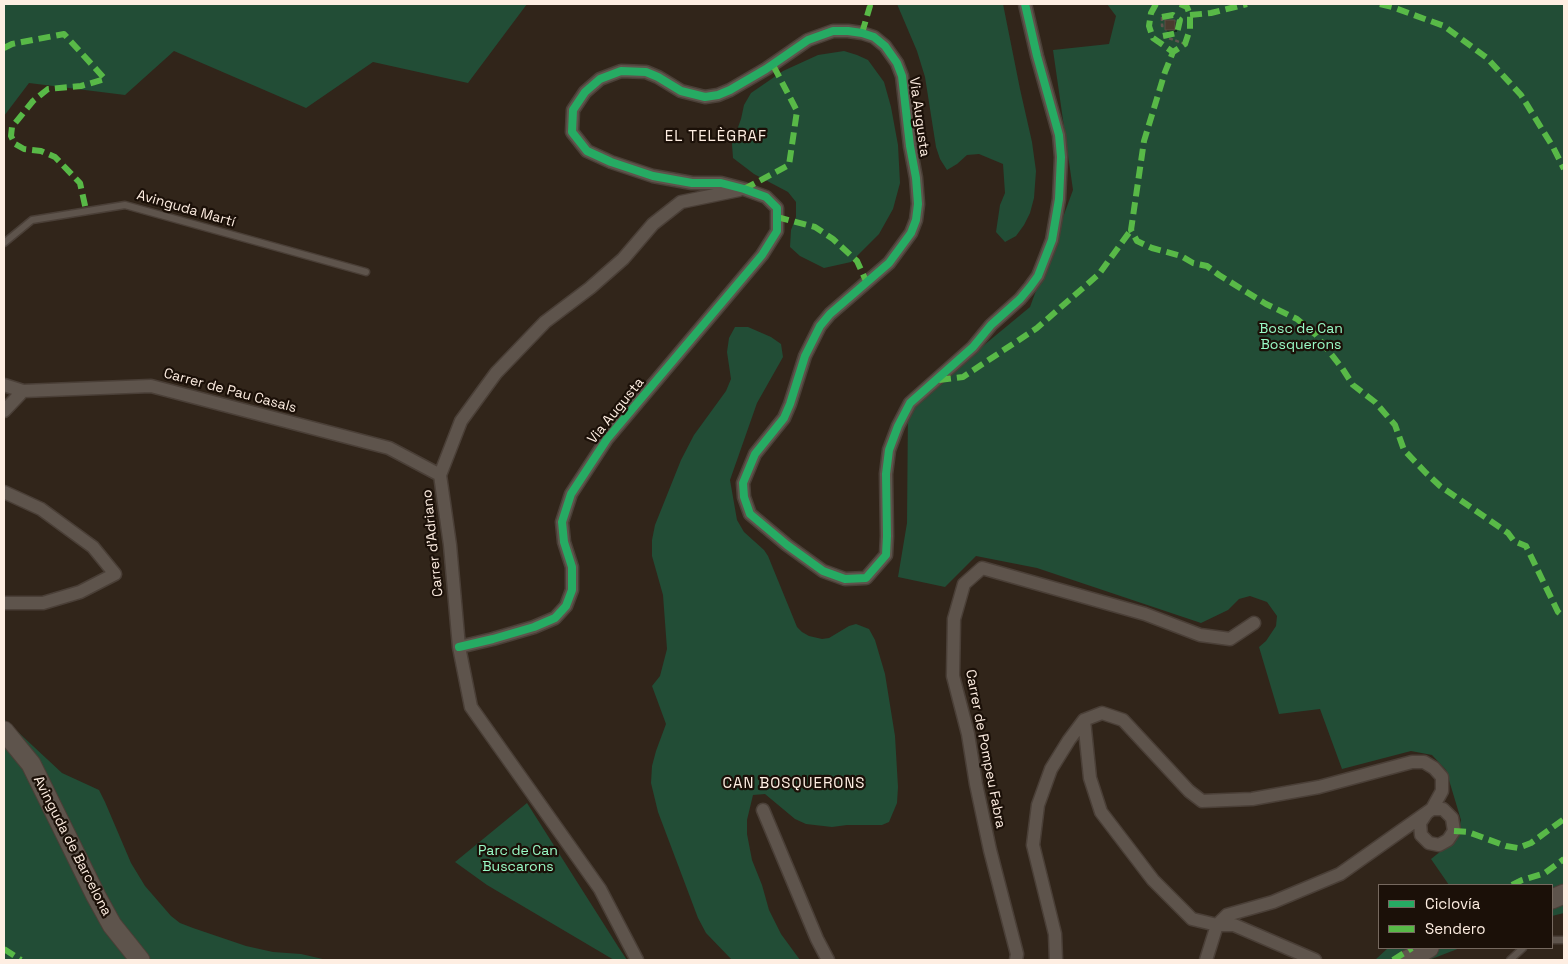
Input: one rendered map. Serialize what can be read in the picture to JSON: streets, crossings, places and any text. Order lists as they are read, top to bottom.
{
  "streets": {
    "street": [
      "Via Augusta",
      "Carrer de Pau Casals",
      "Carrer d'Adriano",
      "Carrer de Pompeu Fabra",
      "Avinguda de Barcelona"
    ],
    "lane": ["Avinguda Martí"]
  },
  "crossings": [
    ["Via Augusta", "Carrer d'Adriano"],
    ["Carrer de Pau Casals", "Carrer d'Adriano"]
  ],
  "districts": ["EL TELÈGRAF", "CAN BOSQUERONS"],
  "parks": ["Bosc de Can Bosquerons", "Parc de Can Buscarons"],
  "legend": ["Ciclovía", "Sendero"]
}
